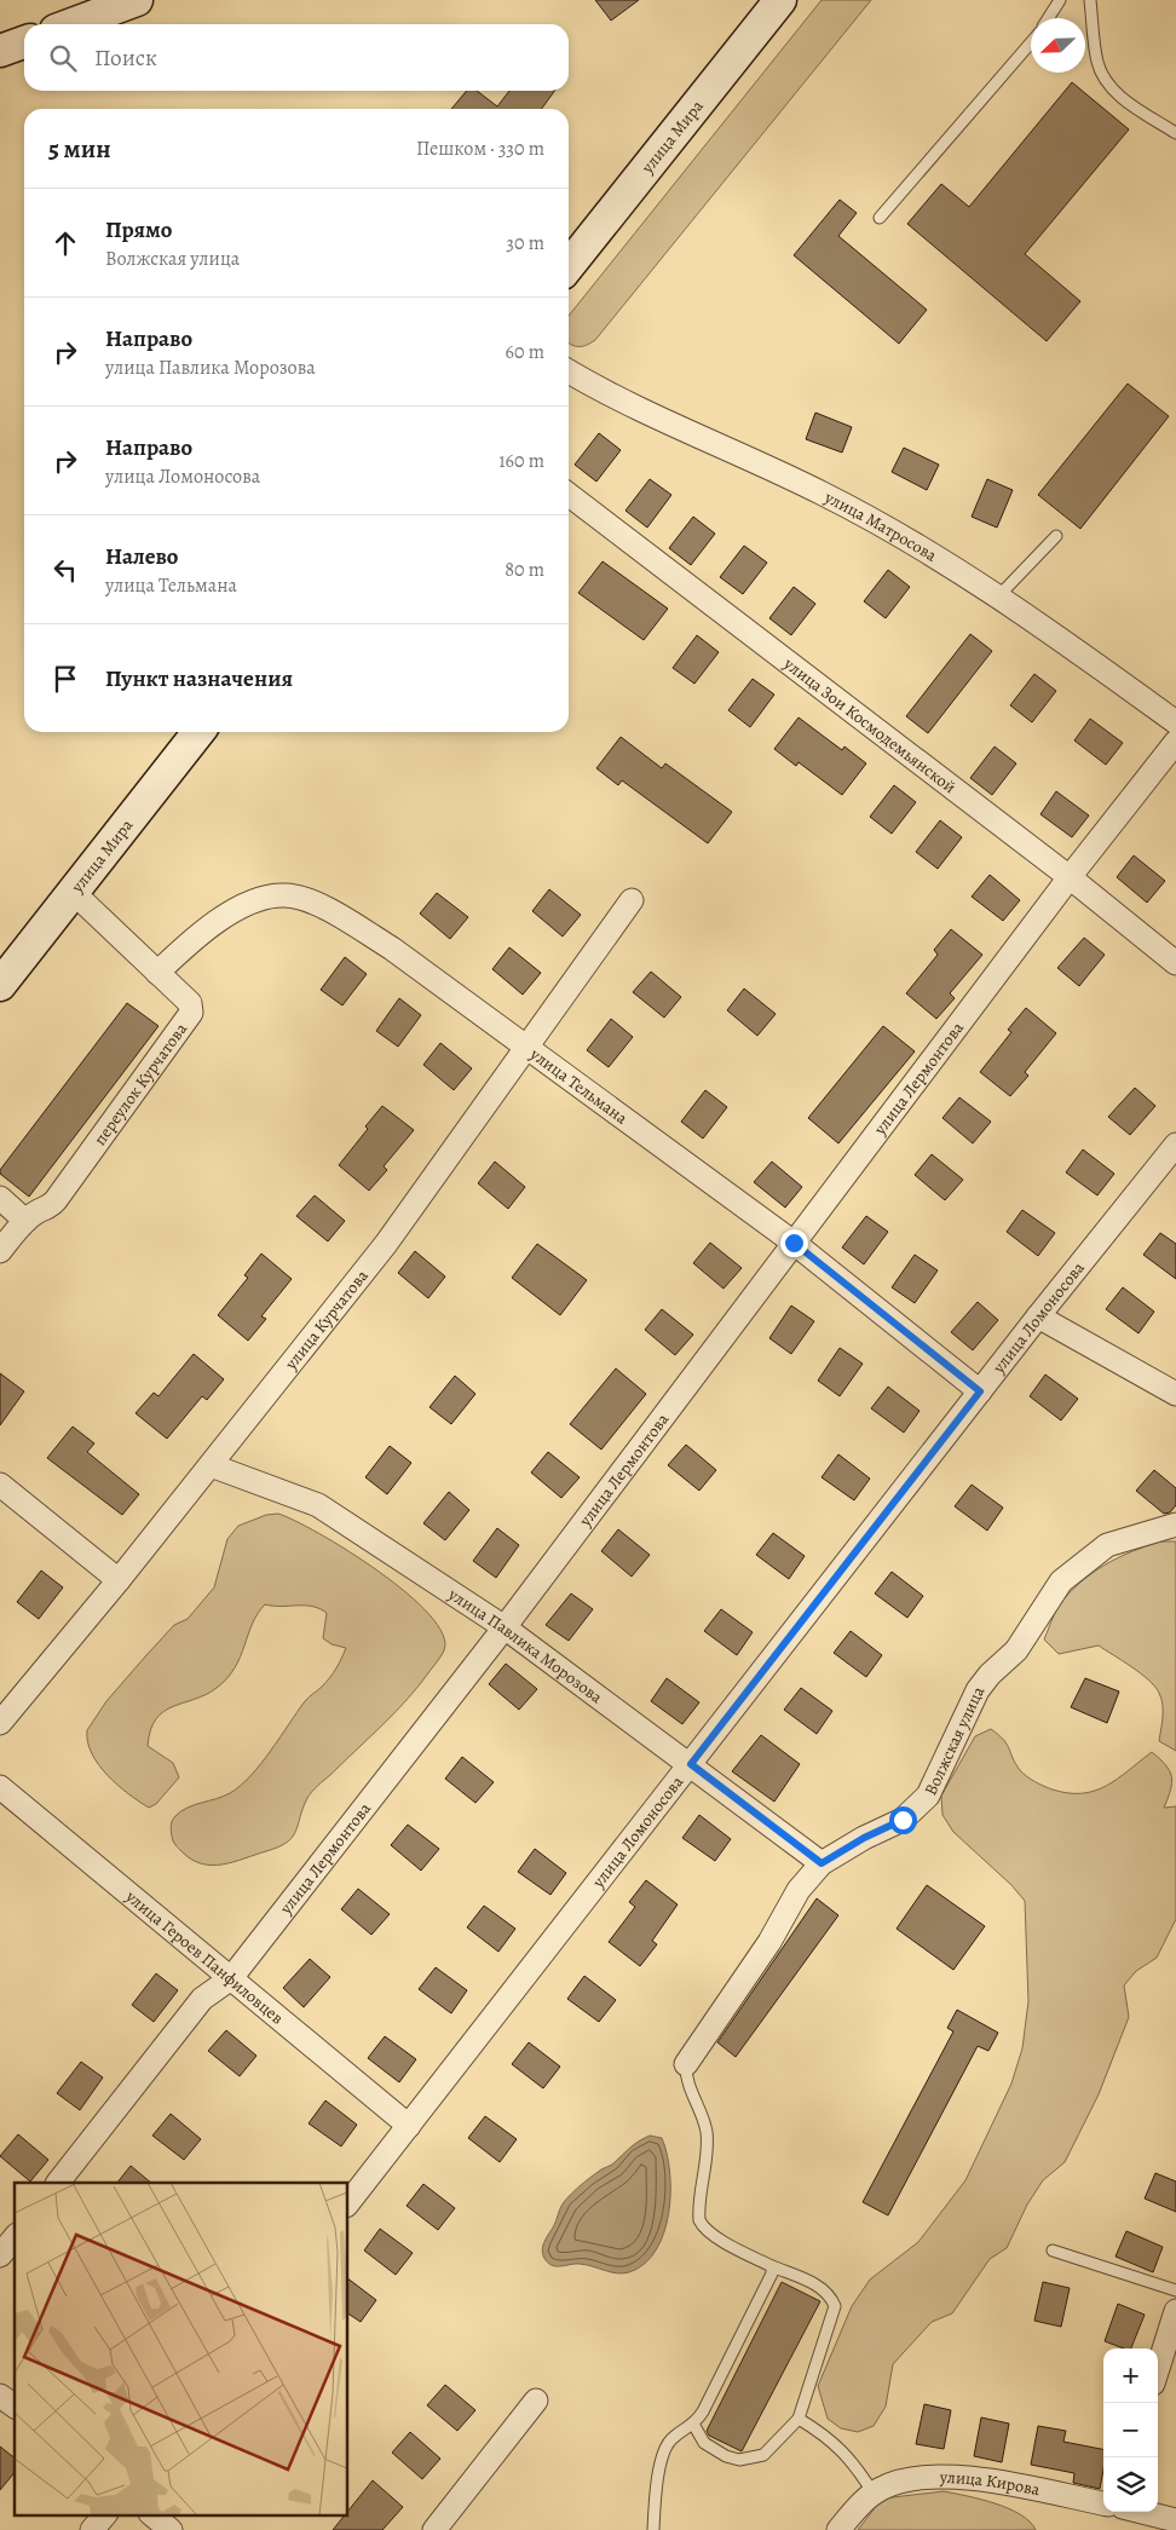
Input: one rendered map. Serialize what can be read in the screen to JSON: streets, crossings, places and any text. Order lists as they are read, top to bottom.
{
  "streets": {
    "main road": ["улица Мира"],
    "street": [
      "улица Матросова",
      "улица Зои Космодемьянской",
      "улица Лермонтова",
      "переулок Курчатова",
      "улица Тельмана",
      "улица Ломоносова",
      "улица Курчатова",
      "улица Павлика Морозова",
      "Волжская улица",
      "улица Героев Панфиловцев",
      "улица Кирова"
    ]
  },
  "crossings": [
    ["улица Мира", "переулок Курчатова"],
    ["улица Зои Космодемьянской", "улица Лермонтова"],
    ["улица Лермонтова", "улица Тельмана"],
    ["улица Лермонтова", "улица Павлика Морозова"],
    ["улица Лермонтова", "улица Героев Панфиловцев"],
    ["переулок Курчатова", "улица Тельмана"],
    ["улица Тельмана", "улица Ломоносова"],
    ["улица Тельмана", "улица Курчатова"],
    ["улица Ломоносова", "улица Павлика Морозова"],
    ["улица Ломоносова", "улица Героев Панфиловцев"],
    ["улица Курчатова", "улица Павлика Морозова"],
    ["улица Павлика Морозова", "Волжская улица"]
  ],
  "north": "bottom left",
  "page": {
    "search": "Поиск",
    "heading": ["5 мин", "Пешком · 330 m"],
    "list": [
      ["Прямо", "Волжская улица", "30 m"],
      ["Направо", "улица Павлика Морозова", "60 m"],
      ["Направо", "улица Ломоносова", "160 m"],
      ["Налево", "улица Тельмана", "80 m"],
      "Пункт назначения"
    ],
    "map_buttons": ["+", "−"]
  }
}
